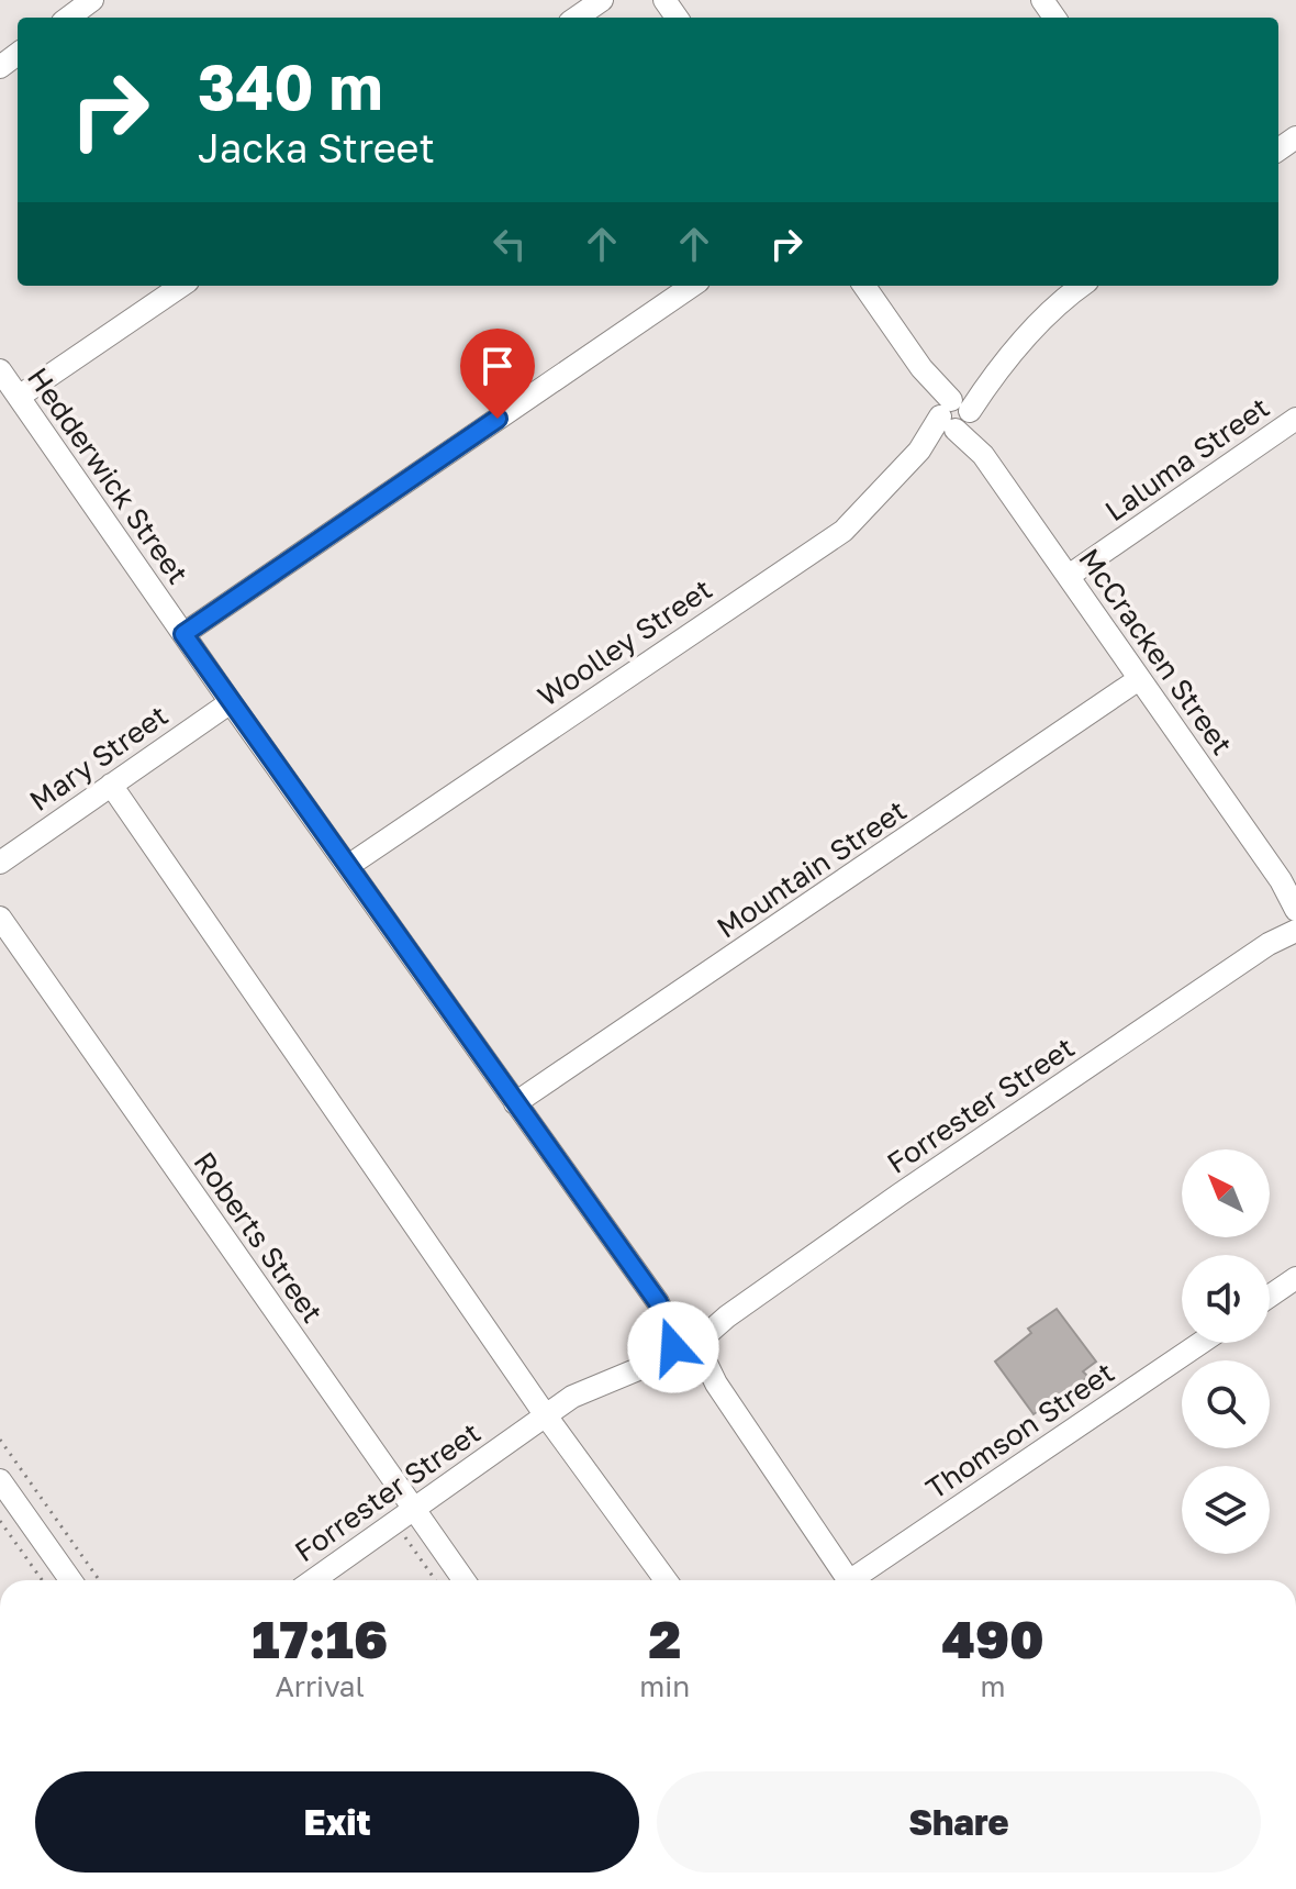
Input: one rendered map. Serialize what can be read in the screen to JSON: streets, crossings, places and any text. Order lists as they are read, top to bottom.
{
  "streets": {
    "street": [
      "Laluma Street",
      "Hedderwick Street",
      "Woolley Street",
      "McCracken Street",
      "Mary Street",
      "Mountain Street",
      "Forrester Street",
      "Roberts Street",
      "Thomson Street"
    ]
  },
  "crossings": [
    ["Laluma Street", "McCracken Street"],
    ["Hedderwick Street", "Woolley Street"],
    ["Hedderwick Street", "Mary Street"],
    ["Hedderwick Street", "Mountain Street"],
    ["Hedderwick Street", "Forrester Street"],
    ["Woolley Street", "McCracken Street"],
    ["McCracken Street", "Mountain Street"],
    ["Forrester Street", "Roberts Street"]
  ],
  "north": "top left",
  "page": {
    "turn": ["340 m", "Jacka Street"],
    "eta": [
      "17:16",
      "Arrival",
      "2",
      "min",
      "490",
      "m"
    ],
    "buttons": ["Exit", "Share"]
  }
}
